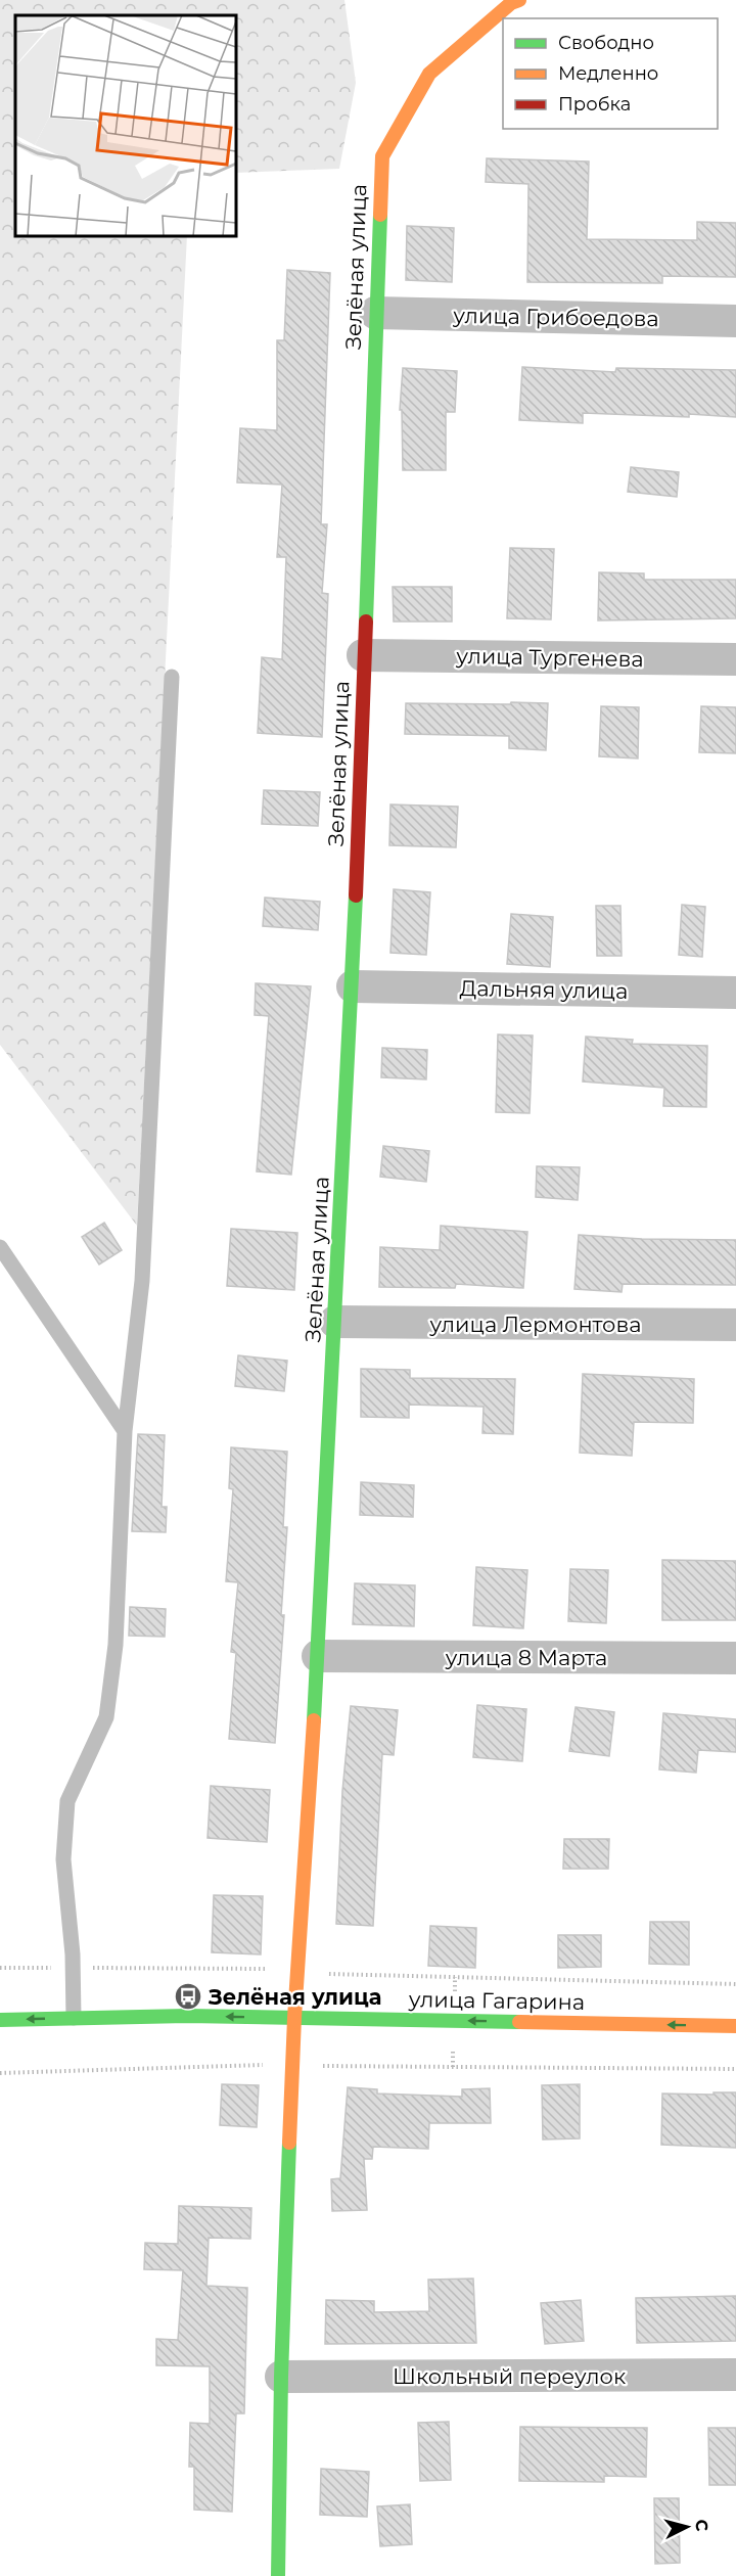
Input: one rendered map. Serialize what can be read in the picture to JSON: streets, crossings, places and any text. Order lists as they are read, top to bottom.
{
  "streets": {
    "street": [
      "Зелёная улица",
      "улица Грибоедова",
      "улица Тургенева",
      "Дальняя улица",
      "улица Лермонтова",
      "улица 8 Марта",
      "улица Гагарина",
      "Школьный переулок"
    ]
  },
  "crossings": [
    ["Зелёная улица", "улица Грибоедова"],
    ["Зелёная улица", "улица Тургенева"],
    ["Зелёная улица", "Дальняя улица"],
    ["Зелёная улица", "улица Лермонтова"],
    ["Зелёная улица", "улица 8 Марта"],
    ["Зелёная улица", "улица Гагарина"],
    ["Зелёная улица", "Школьный переулок"]
  ],
  "one_way": ["улица Гагарина"],
  "places": {
    "bus stop": ["Зелёная улица"]
  },
  "legend": ["Свободно", "Медленно", "Пробка"],
  "north": "right"
}
